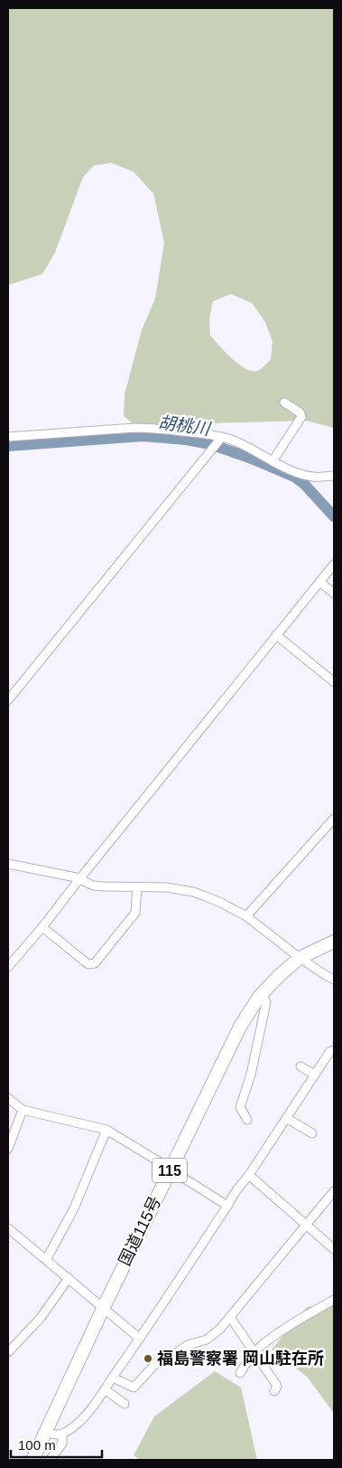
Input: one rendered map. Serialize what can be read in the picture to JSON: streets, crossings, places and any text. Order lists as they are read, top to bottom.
{
  "streets": {
    "highway": ["115", "国道115号"]
  },
  "water": ["胡桃川"],
  "places": ["福島警察署 岡山駐在所"],
  "scale_bar": "100 m"
}
